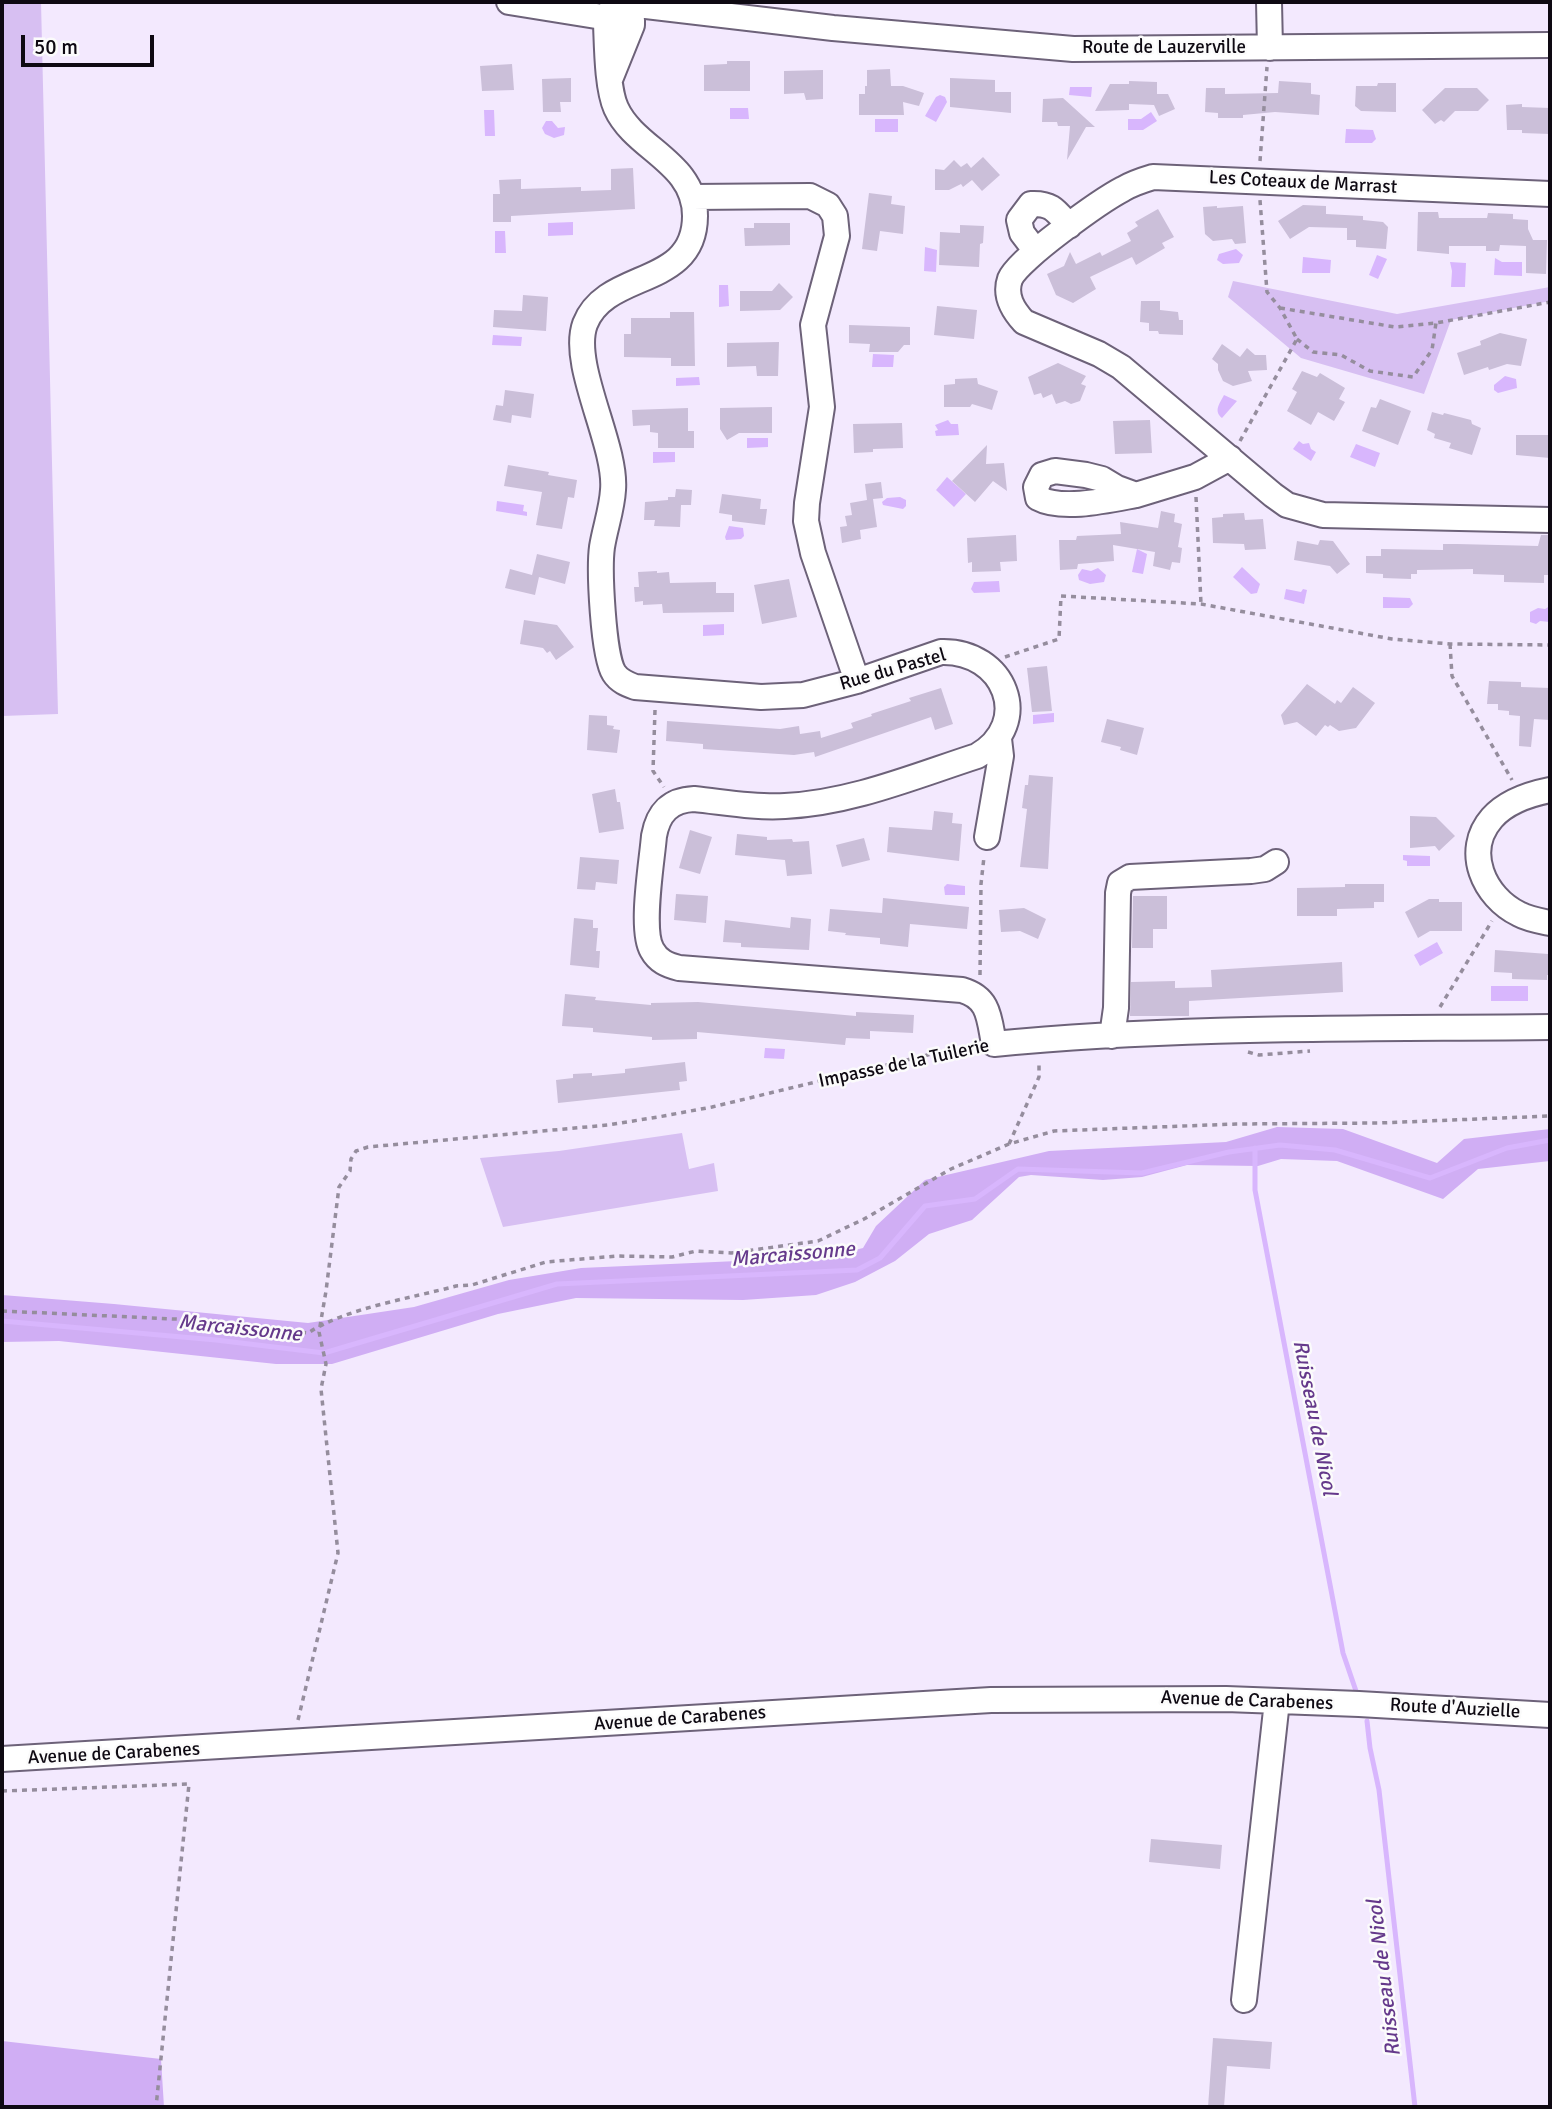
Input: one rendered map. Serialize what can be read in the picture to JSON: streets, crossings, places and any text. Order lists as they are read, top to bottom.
{
  "streets": {
    "street": [
      "Route de Lauzerville",
      "Les Coteaux de Marrast",
      "Rue du Pastel",
      "Impasse de la Tuilerie",
      "Avenue de Carabenes",
      "Route d'Auzielle"
    ]
  },
  "crossings": [
    ["Route de Lauzerville", "Rue du Pastel"],
    ["Avenue de Carabenes", "Route d'Auzielle"]
  ],
  "water": ["Marcaissonne", "Ruisseau de Nicol"],
  "scale_bar": "50 m"
}
